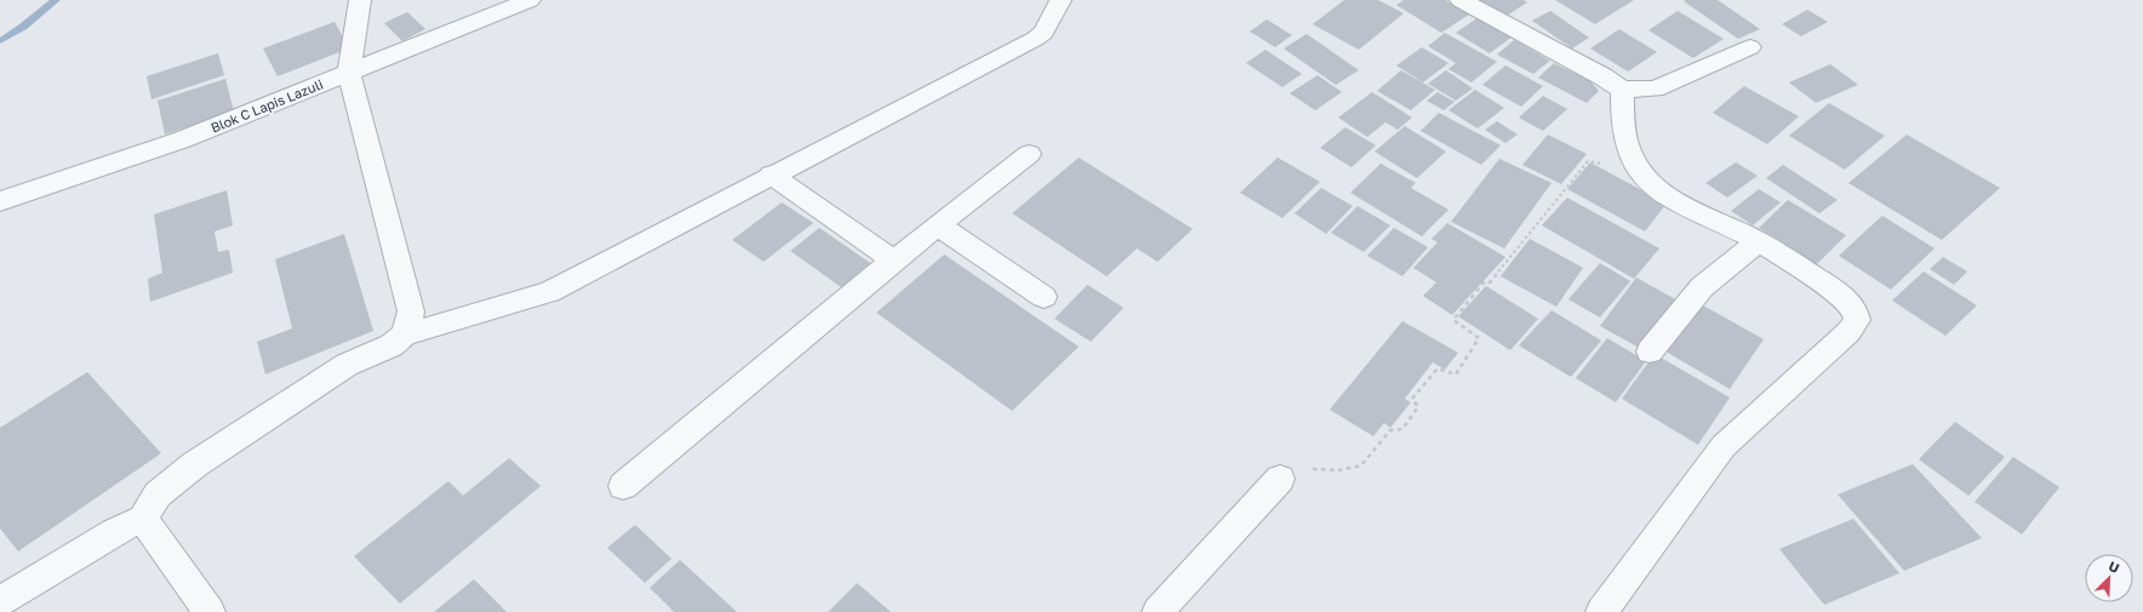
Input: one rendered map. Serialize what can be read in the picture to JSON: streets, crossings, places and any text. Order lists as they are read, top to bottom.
{
  "streets": {
    "street": ["Blok C Lapis Lazuli"]
  },
  "north": "top right"
}
